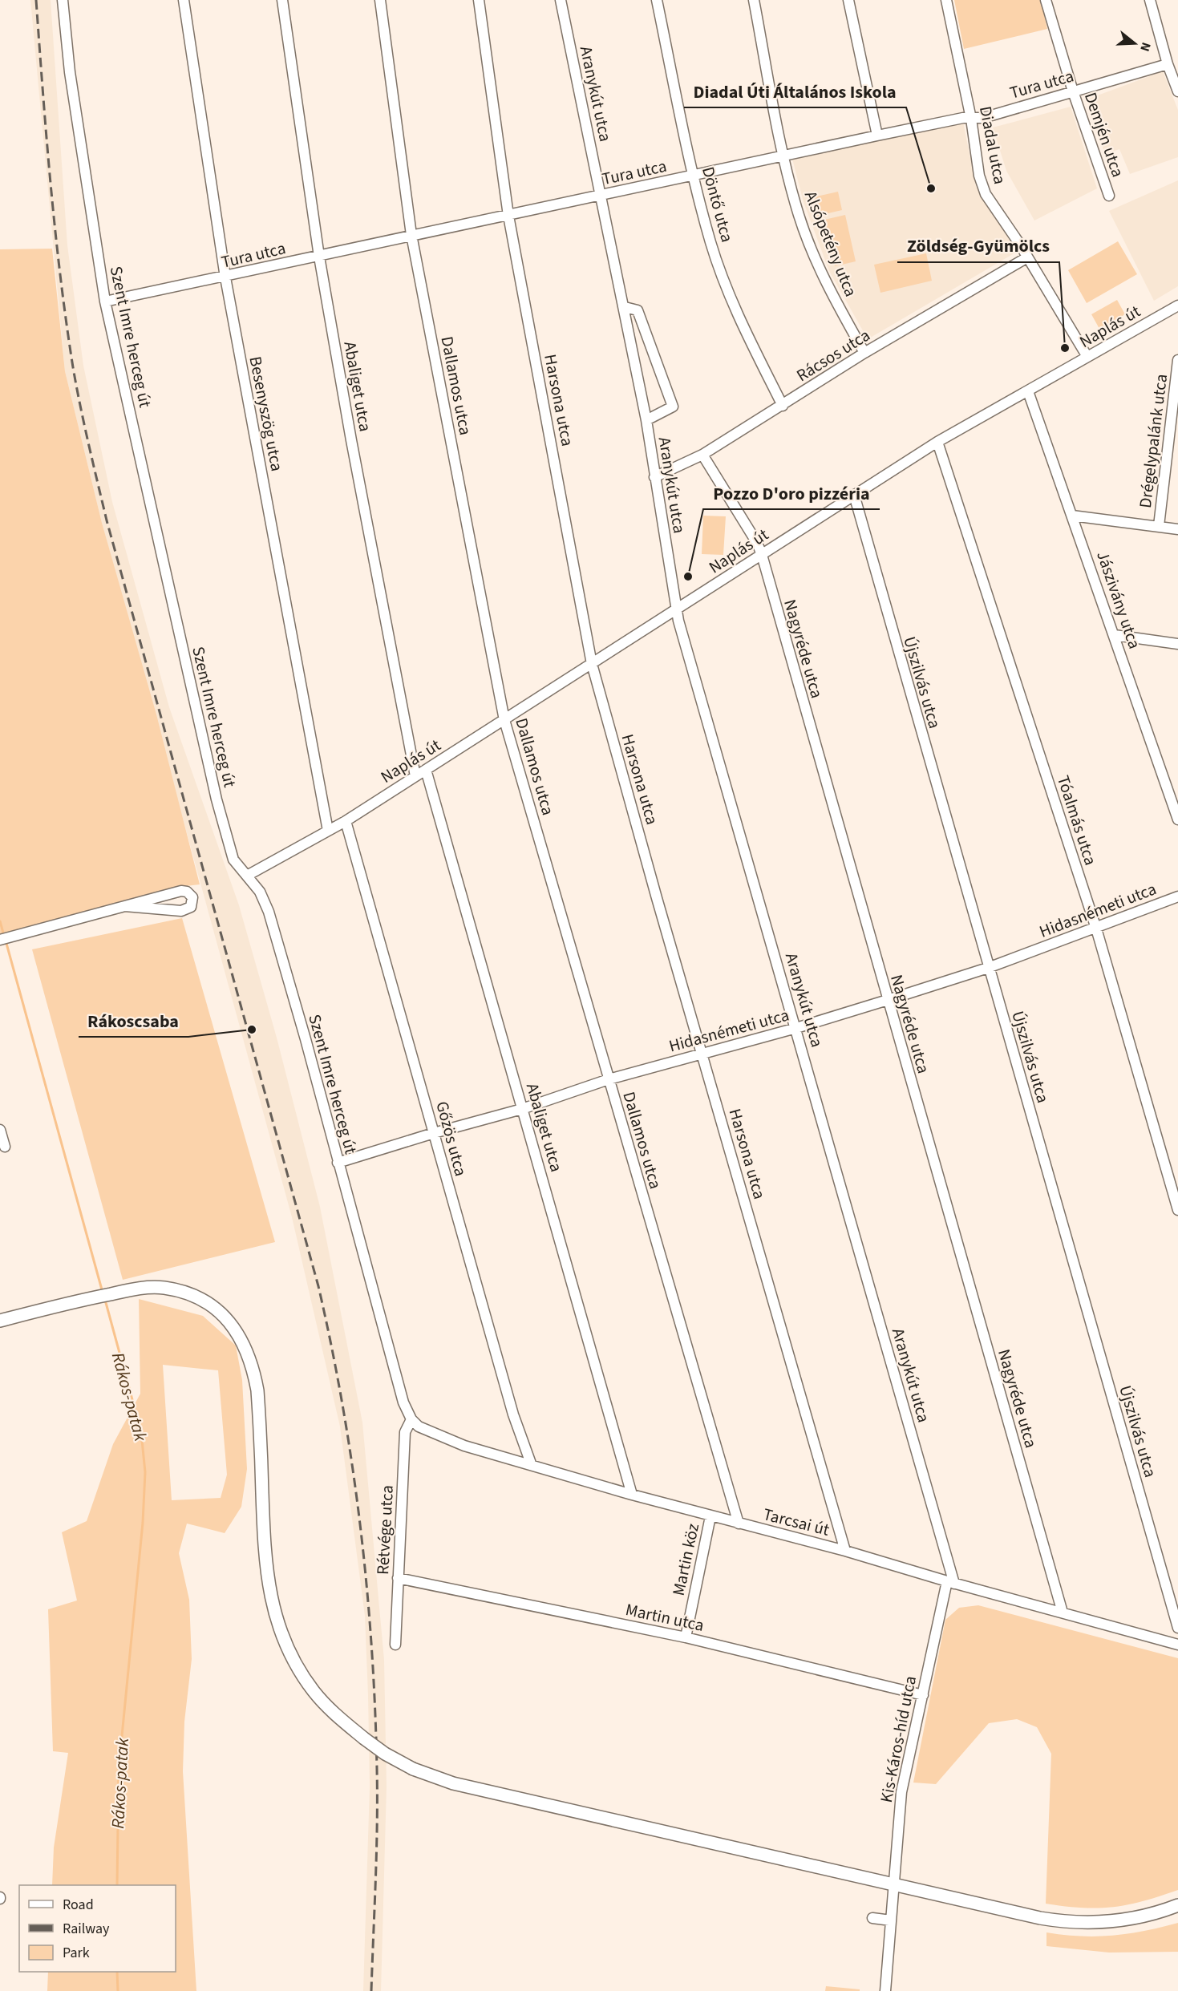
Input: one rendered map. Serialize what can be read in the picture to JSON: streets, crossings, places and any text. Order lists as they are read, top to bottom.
{
  "streets": {
    "street": [
      "Tura utca",
      "Aranykút utca",
      "Demjén utca",
      "Diadal utca",
      "Döntő utca",
      "Alsópetény utca",
      "Naplás út",
      "Szent Imre herceg út",
      "Rácsos utca",
      "Dallamos utca",
      "Abaliget utca",
      "Harsona utca",
      "Besenyszög utca",
      "Drégelypalánk utca",
      "Jászivány utca",
      "Nagyréde utca",
      "Újszilvás utca",
      "Tóalmás utca",
      "Hidasnémeti utca",
      "Gőzös utca",
      "Tarcsai út",
      "Rétvége utca",
      "Martin köz",
      "Martin utca",
      "Kis-Káros-híd utca"
    ]
  },
  "crossings": [
    ["Tura utca", "Aranykút utca"],
    ["Tura utca", "Demjén utca"],
    ["Tura utca", "Diadal utca"],
    ["Tura utca", "Döntő utca"],
    ["Tura utca", "Alsópetény utca"],
    ["Tura utca", "Szent Imre herceg út"],
    ["Tura utca", "Dallamos utca"],
    ["Tura utca", "Abaliget utca"],
    ["Tura utca", "Harsona utca"],
    ["Tura utca", "Besenyszög utca"],
    ["Aranykút utca", "Naplás út"],
    ["Aranykút utca", "Rácsos utca"],
    ["Aranykút utca", "Hidasnémeti utca"],
    ["Aranykút utca", "Tarcsai út"],
    ["Aranykút utca", "Kis-Káros-híd utca"],
    ["Diadal utca", "Naplás út"],
    ["Diadal utca", "Rácsos utca"],
    ["Döntő utca", "Rácsos utca"],
    ["Alsópetény utca", "Rácsos utca"],
    ["Naplás út", "Szent Imre herceg út"],
    ["Naplás út", "Dallamos utca"],
    ["Naplás út", "Abaliget utca"],
    ["Naplás út", "Harsona utca"],
    ["Naplás út", "Besenyszög utca"],
    ["Naplás út", "Jászivány utca"],
    ["Naplás út", "Nagyréde utca"],
    ["Naplás út", "Újszilvás utca"],
    ["Naplás út", "Tóalmás utca"],
    ["Naplás út", "Gőzös utca"],
    ["Szent Imre herceg út", "Hidasnémeti utca"],
    ["Szent Imre herceg út", "Tarcsai út"],
    ["Szent Imre herceg út", "Rétvége utca"],
    ["Rácsos utca", "Nagyréde utca"],
    ["Dallamos utca", "Hidasnémeti utca"],
    ["Dallamos utca", "Tarcsai út"],
    ["Abaliget utca", "Hidasnémeti utca"],
    ["Abaliget utca", "Tarcsai út"],
    ["Harsona utca", "Hidasnémeti utca"],
    ["Harsona utca", "Tarcsai út"],
    ["Nagyréde utca", "Hidasnémeti utca"],
    ["Nagyréde utca", "Tarcsai út"],
    ["Újszilvás utca", "Hidasnémeti utca"],
    ["Tóalmás utca", "Hidasnémeti utca"],
    ["Hidasnémeti utca", "Gőzös utca"],
    ["Gőzös utca", "Tarcsai út"],
    ["Tarcsai út", "Rétvége utca"],
    ["Tarcsai út", "Martin köz"],
    ["Tarcsai út", "Kis-Káros-híd utca"],
    ["Rétvége utca", "Martin utca"],
    ["Martin köz", "Martin utca"],
    ["Martin utca", "Kis-Káros-híd utca"]
  ],
  "water": ["Rákos-patak"],
  "places": [
    "Diadal Úti Általános Iskola",
    "Zöldség-Gyümölcs",
    "Pozzo D'oro pizzéria",
    "Rákoscsaba"
  ],
  "legend": ["Road", "Railway", "Park"],
  "north": "right"
}
